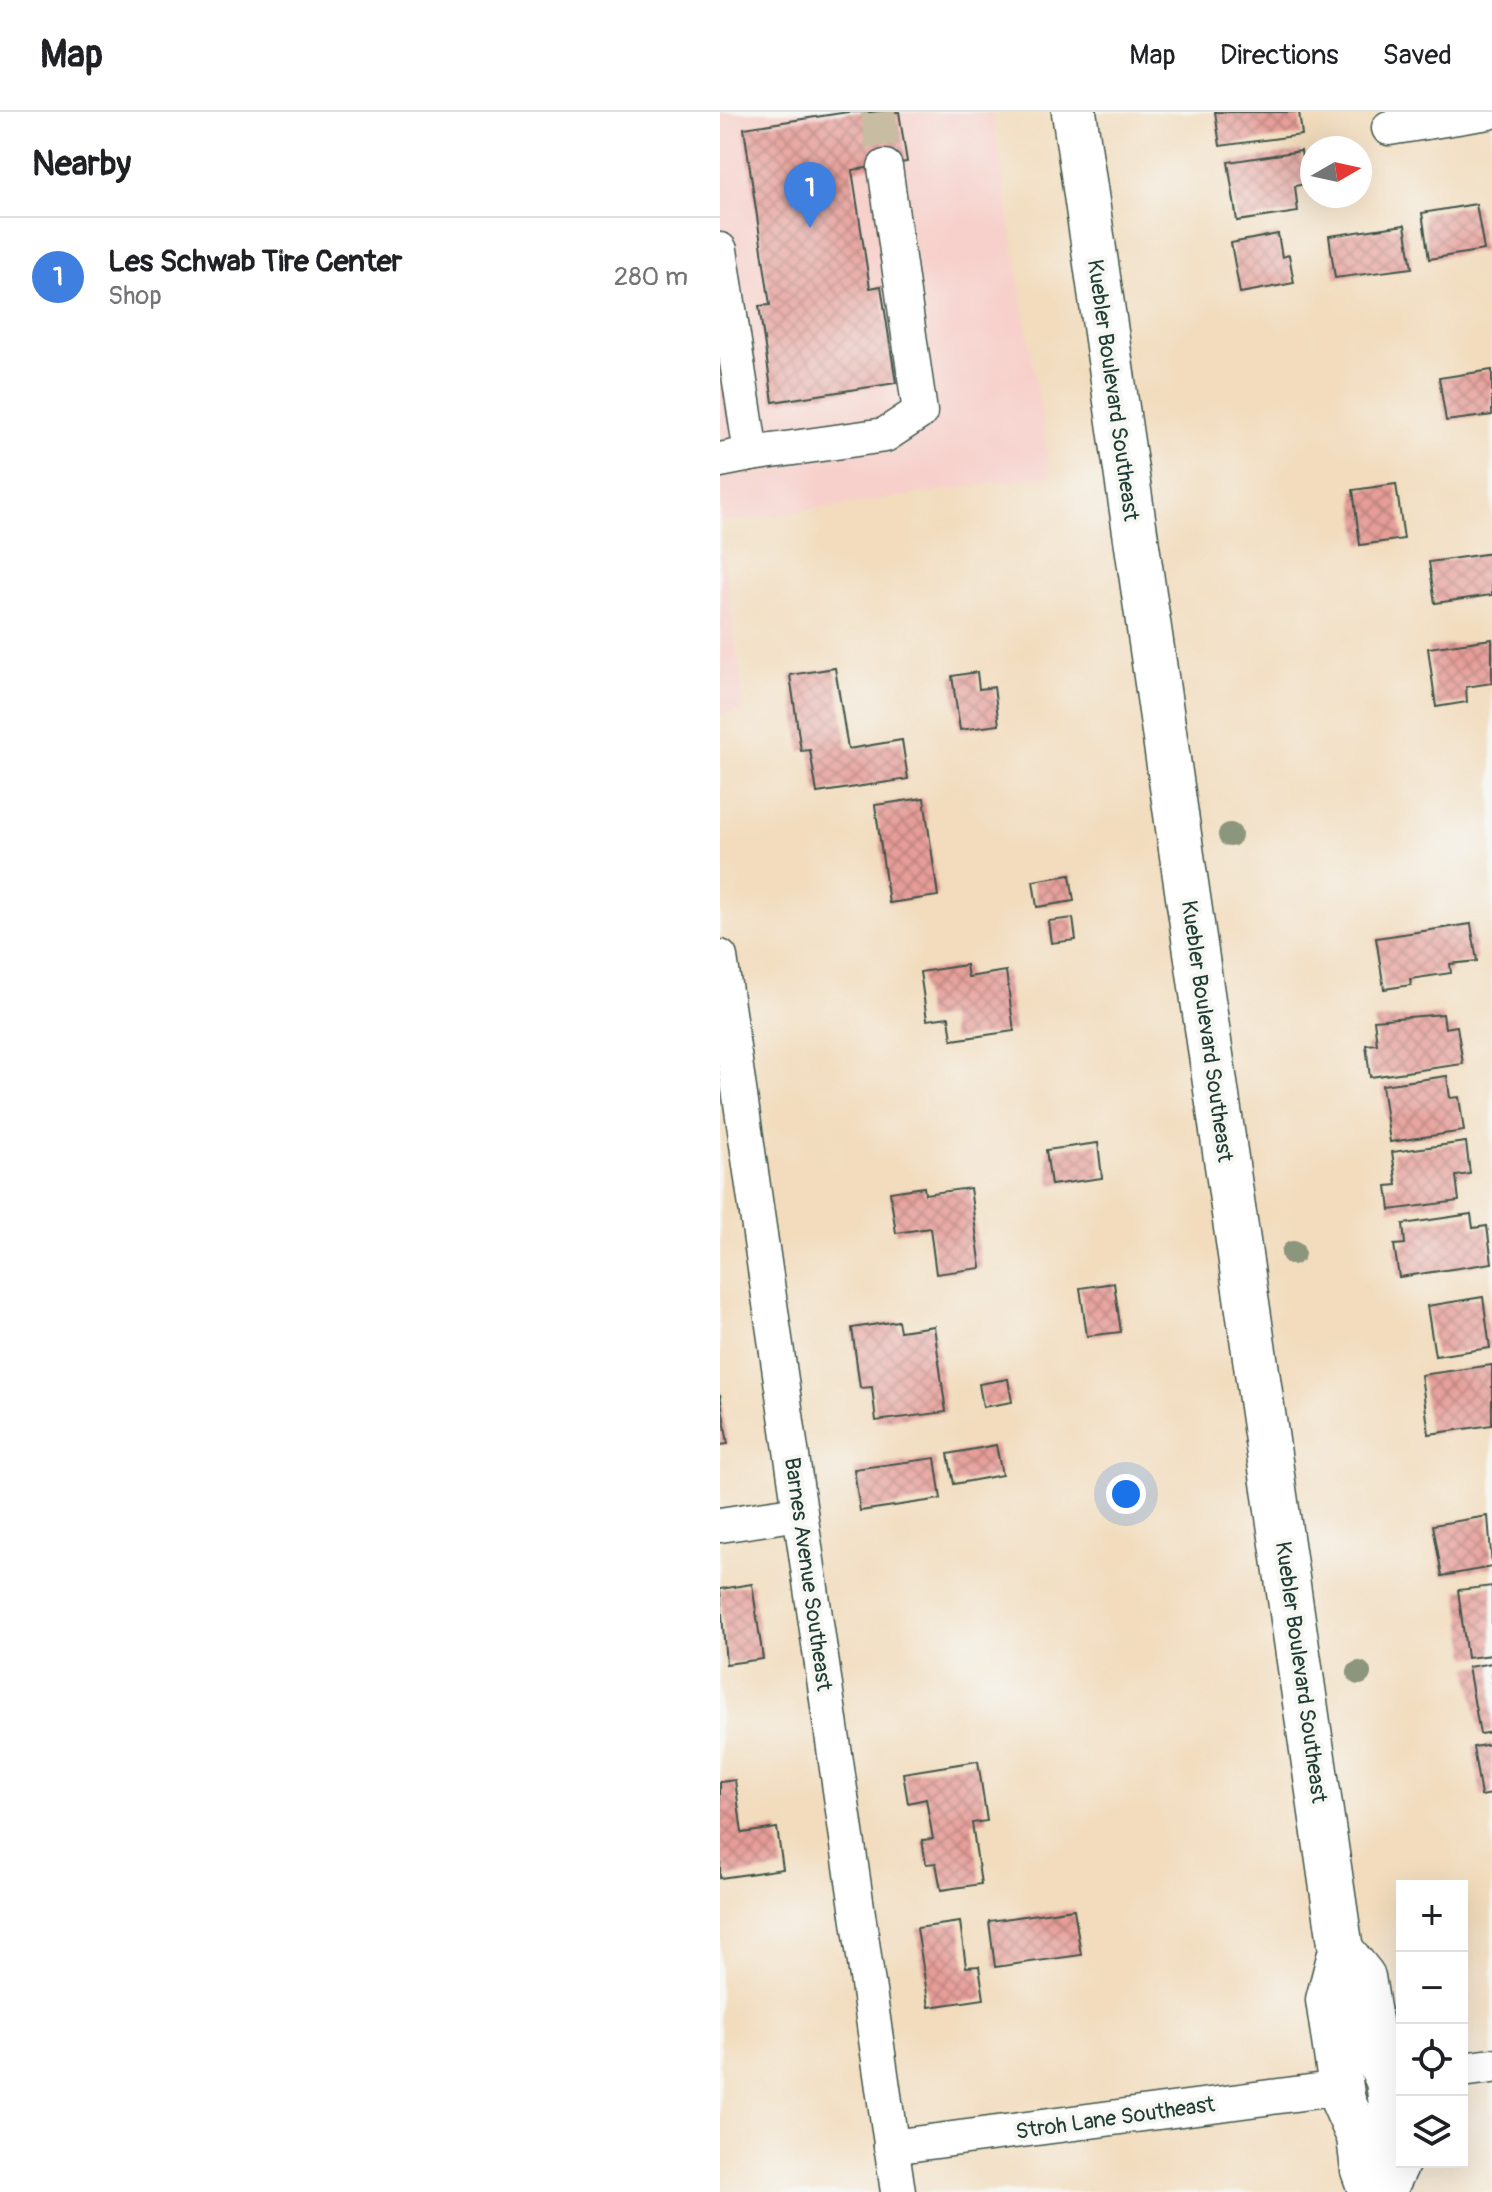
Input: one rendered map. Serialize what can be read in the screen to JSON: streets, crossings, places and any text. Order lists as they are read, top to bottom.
{
  "streets": {
    "main road": ["Kuebler Boulevard Southeast"],
    "street": ["Barnes Avenue Southeast", "Stroh Lane Southeast"]
  },
  "crossings": [
    ["Kuebler Boulevard Southeast", "Stroh Lane Southeast"],
    ["Barnes Avenue Southeast", "Stroh Lane Southeast"]
  ],
  "north": "right",
  "page": {
    "header": "Map",
    "nav": ["Map", "Directions", "Saved"],
    "heading": "Nearby",
    "pins": "1",
    "list": [
      {
        "mark": "1",
        "name": "Les Schwab Tire Center",
        "note": "Shop",
        "value": "280 m"
      }
    ],
    "map_buttons": ["+", "−"]
  }
}
